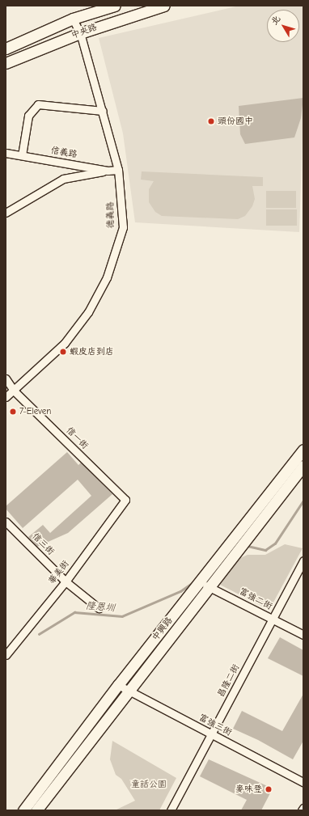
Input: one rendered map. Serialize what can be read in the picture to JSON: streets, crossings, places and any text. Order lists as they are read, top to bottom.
{
  "streets": {
    "street": [
      "中央路",
      "信義路",
      "德義路",
      "信一街",
      "信三街",
      "華美街",
      "富強二街",
      "中興路",
      "昌隆二街",
      "富強三街"
    ]
  },
  "crossings": [
    ["中央路", "德義路"],
    ["信義路", "德義路"],
    ["德義路", "信一街"],
    ["信一街", "華美街"],
    ["信三街", "華美街"],
    ["富強二街", "中興路"],
    ["富強二街", "昌隆二街"],
    ["中興路", "富強三街"],
    ["昌隆二街", "富強三街"]
  ],
  "water": ["隆恩圳"],
  "parks": ["童話公園"],
  "places": [
    "頭份國中",
    "蝦皮店到店",
    "7-Eleven",
    "麥味登"
  ],
  "north": "top left"
}
